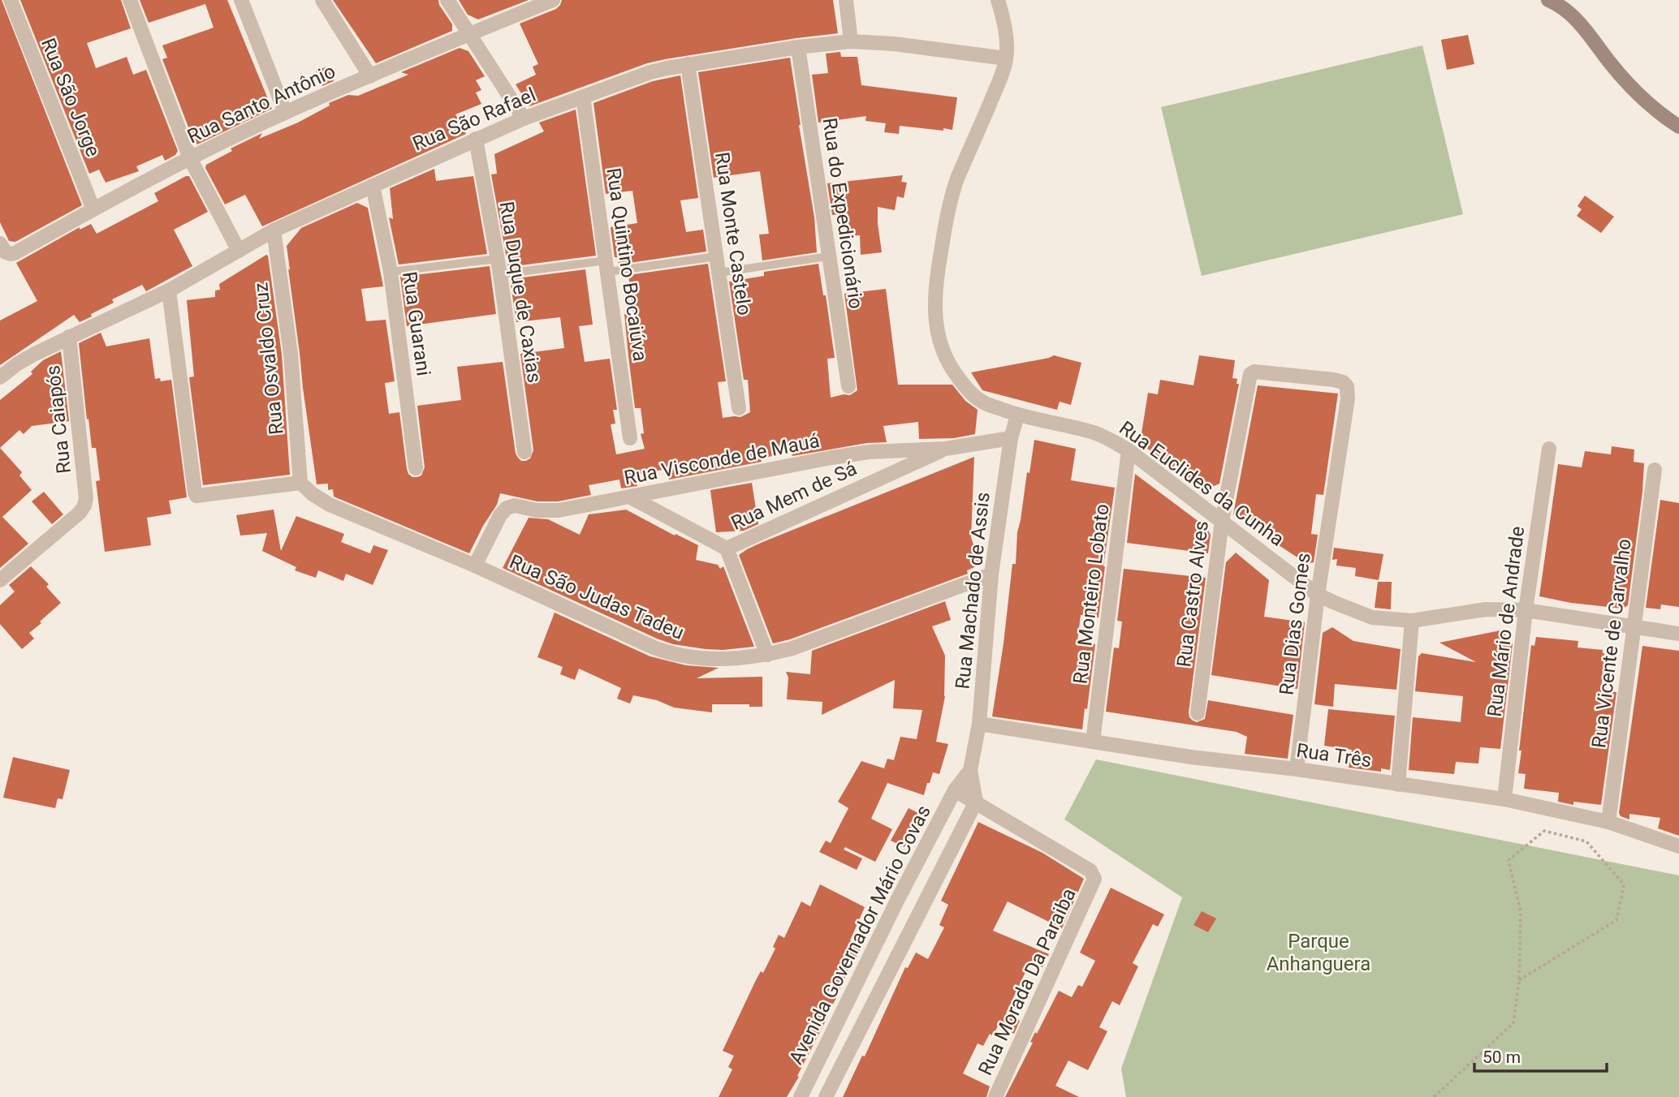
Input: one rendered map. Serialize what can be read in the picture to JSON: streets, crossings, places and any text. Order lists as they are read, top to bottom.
{
  "streets": {
    "street": [
      "Rua São Jorge",
      "Rua Santo Antônio",
      "Rua São Rafael",
      "Rua do Expedicionário",
      "Rua Monte Castelo",
      "Rua Quintino Bocaiúva",
      "Rua Duque de Caxias",
      "Rua Guarani",
      "Rua Osvaldo Cruz",
      "Rua Caiapós",
      "Rua Visconde de Mauá",
      "Rua Euclides da Cunha",
      "Rua Mem de Sá",
      "Rua Machado de Assis",
      "Rua Monteiro Lobato",
      "Rua Castro Alves",
      "Rua São Judas Tadeu",
      "Rua Mário de Andrade",
      "Rua Dias Gomes",
      "Rua Vicente de Carvalho",
      "Rua Três",
      "Avenida Governador Mário Covas",
      "Rua Morada Da Paraiba"
    ]
  },
  "crossings": [
    ["Rua São Jorge", "Rua Santo Antônio"],
    ["Rua São Rafael", "Rua do Expedicionário"],
    ["Rua São Rafael", "Rua Monte Castelo"],
    ["Rua São Rafael", "Rua Quintino Bocaiúva"],
    ["Rua São Rafael", "Rua Duque de Caxias"],
    ["Rua São Rafael", "Rua Guarani"],
    ["Rua São Rafael", "Rua Osvaldo Cruz"],
    ["Rua São Rafael", "Rua Caiapós"],
    ["Rua São Rafael", "Rua Euclides da Cunha"],
    ["Rua Osvaldo Cruz", "Rua São Judas Tadeu"],
    ["Rua Visconde de Mauá", "Rua Mem de Sá"],
    ["Rua Visconde de Mauá", "Rua Machado de Assis"],
    ["Rua Visconde de Mauá", "Rua São Judas Tadeu"],
    ["Rua Euclides da Cunha", "Rua Machado de Assis"],
    ["Rua Euclides da Cunha", "Rua Monteiro Lobato"],
    ["Rua Euclides da Cunha", "Rua Castro Alves"],
    ["Rua Euclides da Cunha", "Rua Mário de Andrade"],
    ["Rua Euclides da Cunha", "Rua Dias Gomes"],
    ["Rua Euclides da Cunha", "Rua Vicente de Carvalho"],
    ["Rua Machado de Assis", "Rua São Judas Tadeu"],
    ["Rua Machado de Assis", "Rua Três"],
    ["Rua Machado de Assis", "Avenida Governador Mário Covas"],
    ["Rua Machado de Assis", "Rua Morada Da Paraiba"],
    ["Rua Monteiro Lobato", "Rua Três"],
    ["Rua Castro Alves", "Rua Dias Gomes"],
    ["Rua Mário de Andrade", "Rua Três"],
    ["Rua Dias Gomes", "Rua Três"],
    ["Rua Vicente de Carvalho", "Rua Três"],
    ["Avenida Governador Mário Covas", "Rua Morada Da Paraiba"]
  ],
  "parks": ["Parque Anhanguera"],
  "scale_bar": "50 m"
}
